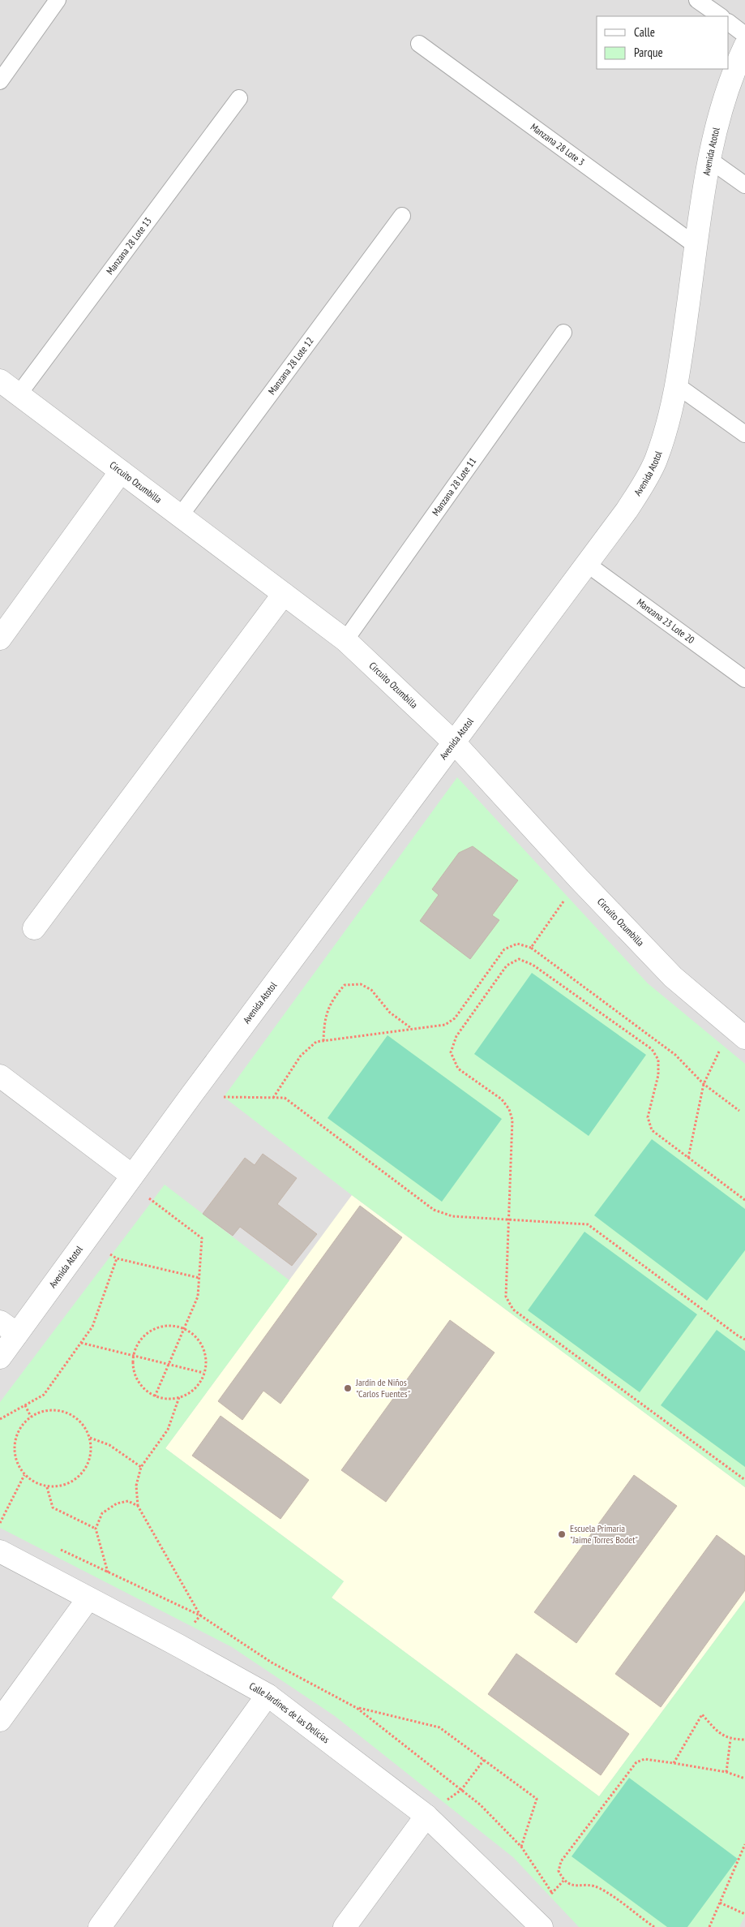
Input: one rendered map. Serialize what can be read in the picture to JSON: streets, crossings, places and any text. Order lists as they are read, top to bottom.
{
  "streets": {
    "street": ["Avenida Atotol", "Circuito Ozumbilla", "Calle Jardines de las Delicias"],
    "lane": [
      "Manzana 28 Lote 3",
      "Manzana 28 Lote 13",
      "Manzana 28 Lote 12",
      "Manzana 28 Lote 11",
      "Manzana 23 Lote 20"
    ]
  },
  "crossings": [
    ["Manzana 28 Lote 3", "Avenida Atotol"],
    ["Avenida Atotol", "Circuito Ozumbilla"],
    ["Avenida Atotol", "Manzana 23 Lote 20"],
    ["Manzana 28 Lote 13", "Circuito Ozumbilla"],
    ["Manzana 28 Lote 12", "Circuito Ozumbilla"],
    ["Circuito Ozumbilla", "Manzana 28 Lote 11"]
  ],
  "places": ["Jardín de Niños \"Carlos Fuentes\"", "Escuela Primaria \"Jaime Torres Bodet\""],
  "legend": ["Calle", "Parque"]
}
